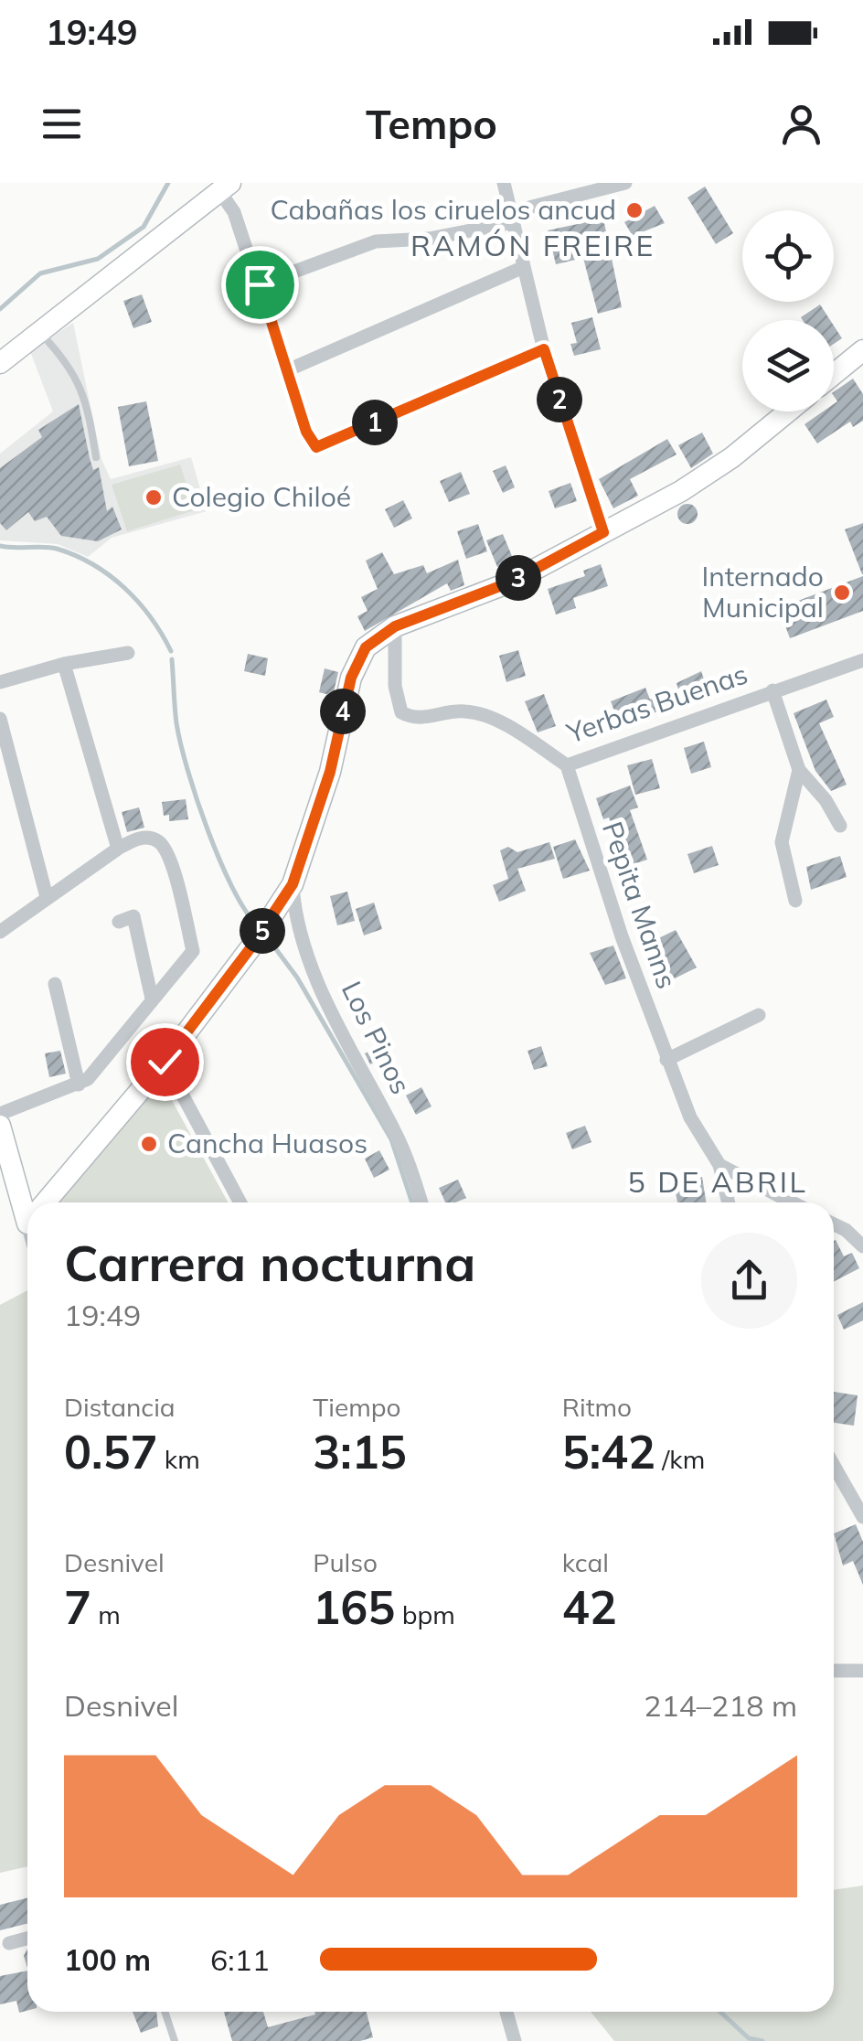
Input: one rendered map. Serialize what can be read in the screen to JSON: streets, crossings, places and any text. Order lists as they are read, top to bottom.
{
  "streets": {
    "street": ["Yerbas Buenas", "Pepita Manns", "Los Pinos"]
  },
  "crossings": [
    ["Yerbas Buenas", "Pepita Manns"]
  ],
  "districts": ["RAMÓN FREIRE", "5 DE ABRIL"],
  "places": [
    "Cabañas los ciruelos ancud",
    "Colegio Chiloé",
    "Internado Municipal",
    "Cancha Huasos"
  ],
  "page": {
    "status": "19:49",
    "header": "Tempo",
    "pins": [
      "2",
      "1",
      "3",
      "4",
      "5"
    ],
    "heading": ["Carrera nocturna", "19:49"],
    "stats": [
      ["Distancia", "0.57 km"],
      ["Tiempo", "3:15"],
      ["Ritmo", "5:42 /km"],
      ["Desnivel", "7 m"],
      ["Pulso", "165 bpm"],
      ["kcal", "42"]
    ],
    "chart": ["Desnivel", "214–218 m"],
    "list": [
      {
        "name": "100 m",
        "note": "6:11"
      }
    ]
  }
}
